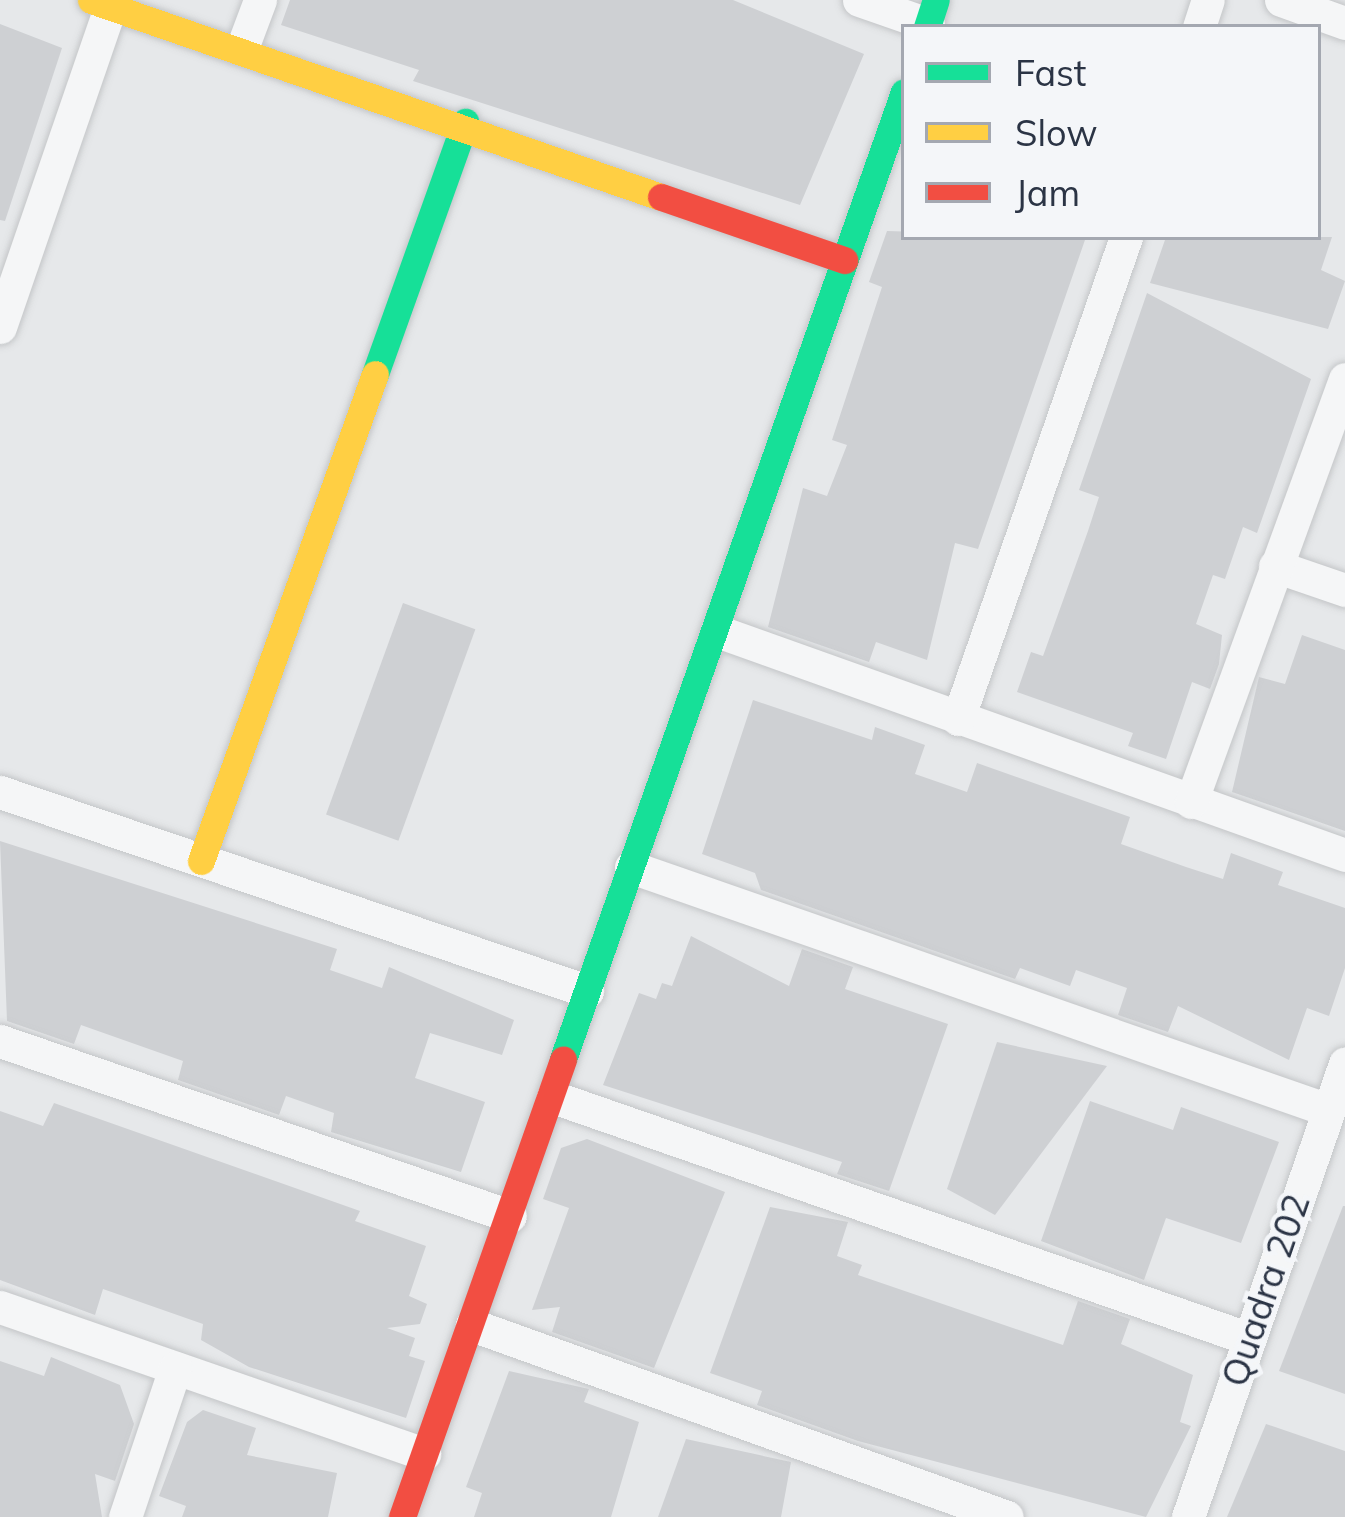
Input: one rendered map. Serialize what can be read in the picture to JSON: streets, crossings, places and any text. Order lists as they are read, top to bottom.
{
  "streets": {
    "street": ["Quadra 202"]
  },
  "legend": ["Fast", "Slow", "Jam"]
}
